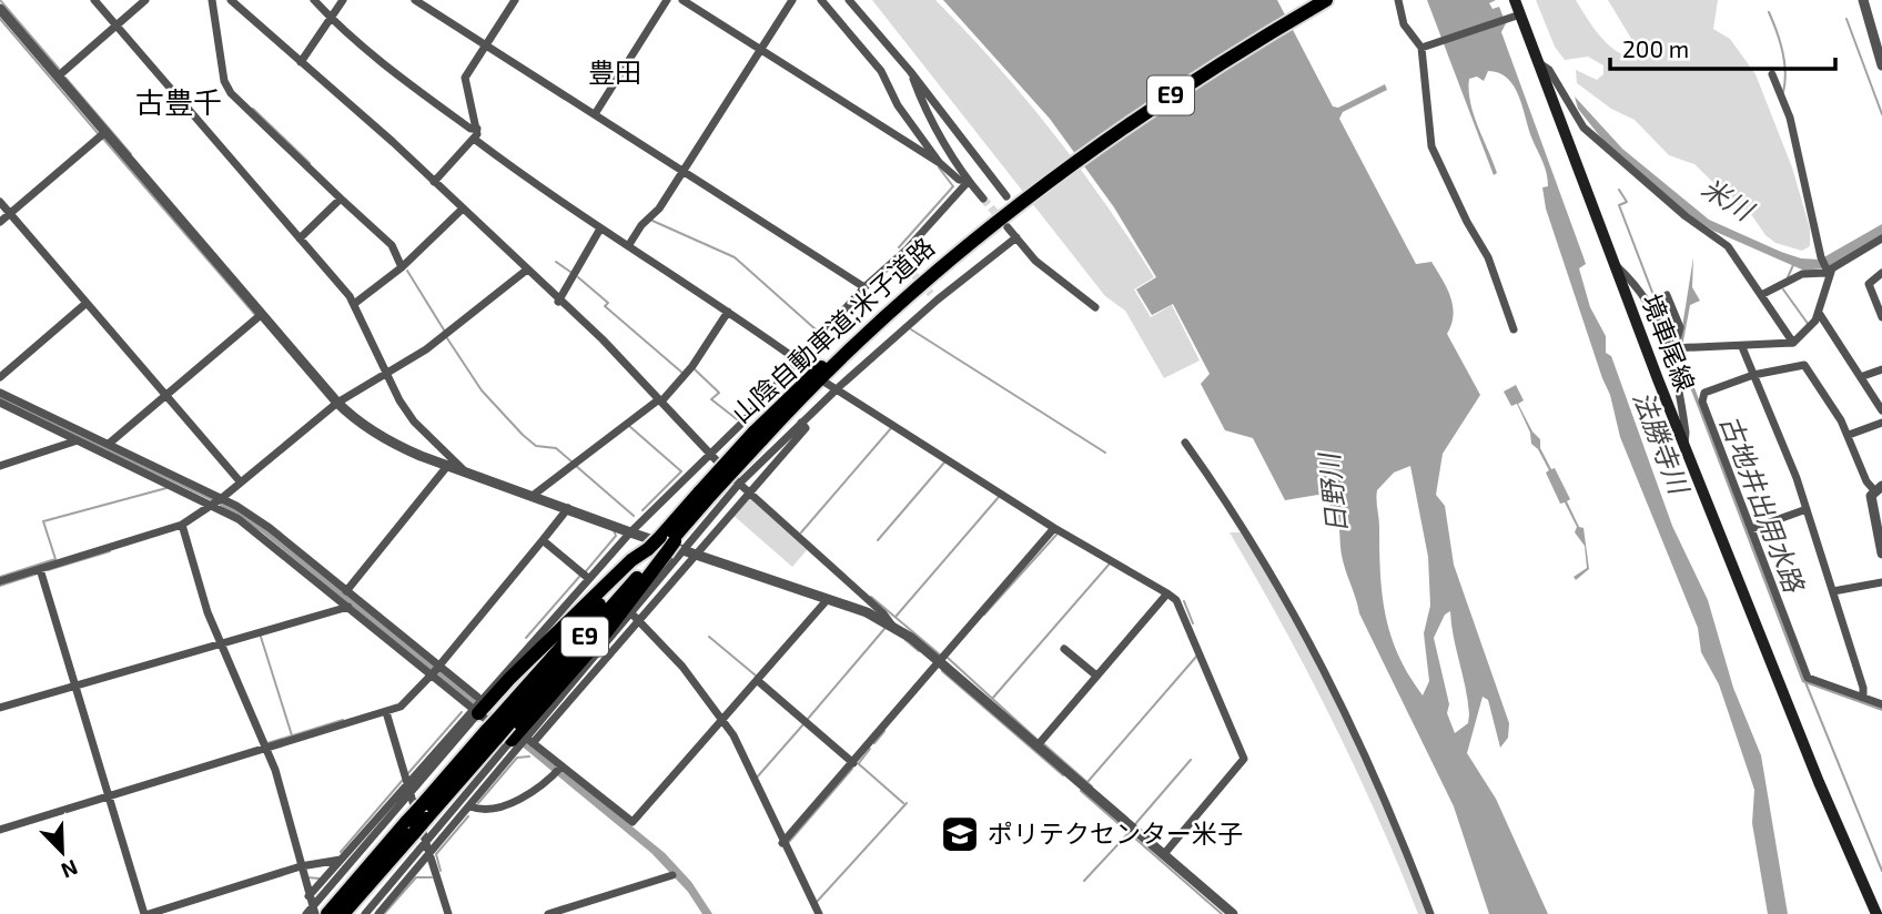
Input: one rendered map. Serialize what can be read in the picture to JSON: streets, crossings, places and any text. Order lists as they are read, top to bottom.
{
  "streets": {
    "highway": ["E9", "山陰自動車道;米子道路"],
    "main road": ["境車尾線"]
  },
  "districts": ["豊田", "古豊千"],
  "water": [
    "米川",
    "法勝寺川",
    "日野川",
    "古地井出用水路"
  ],
  "places": {
    "school or university": ["ポリテクセンター米子"]
  },
  "scale_bar": "200 m",
  "north": "bottom right"
}
